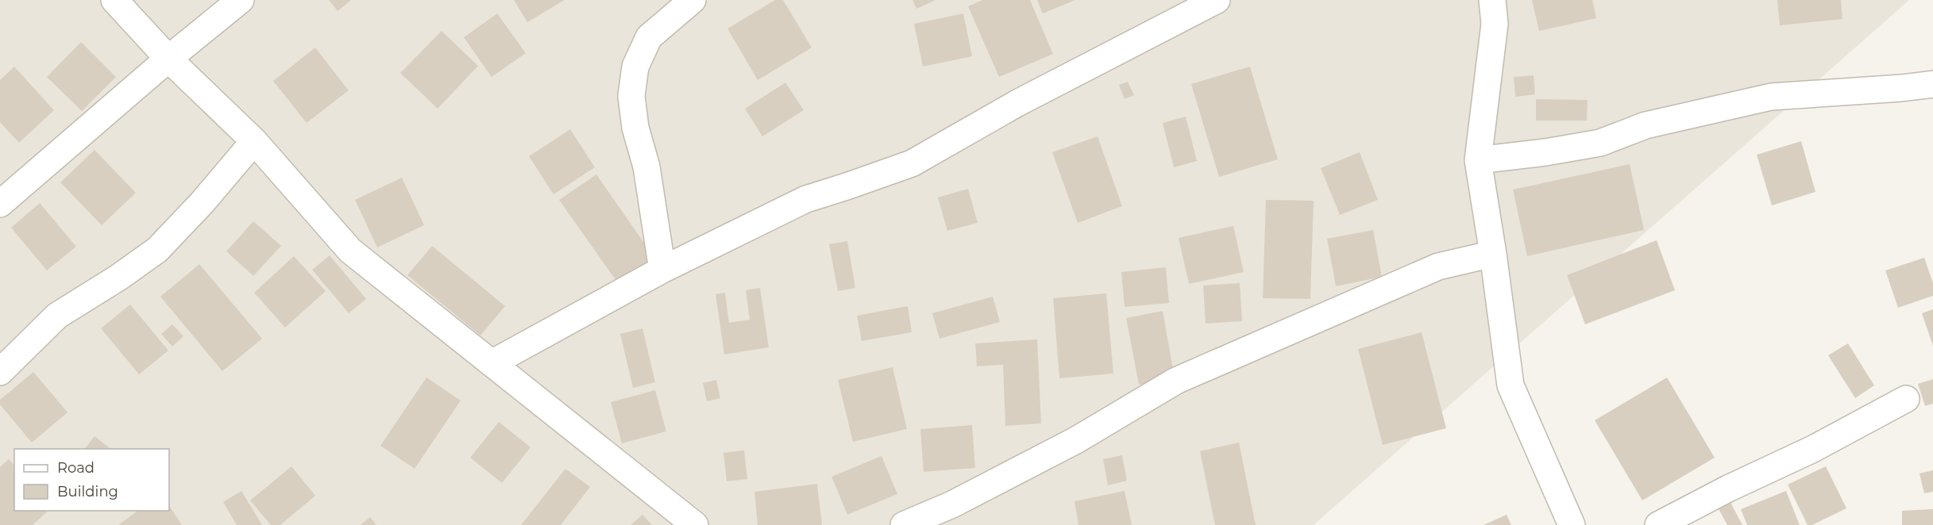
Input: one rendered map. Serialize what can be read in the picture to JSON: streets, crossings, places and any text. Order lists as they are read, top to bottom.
{
  "legend": ["Road", "Building"]
}
